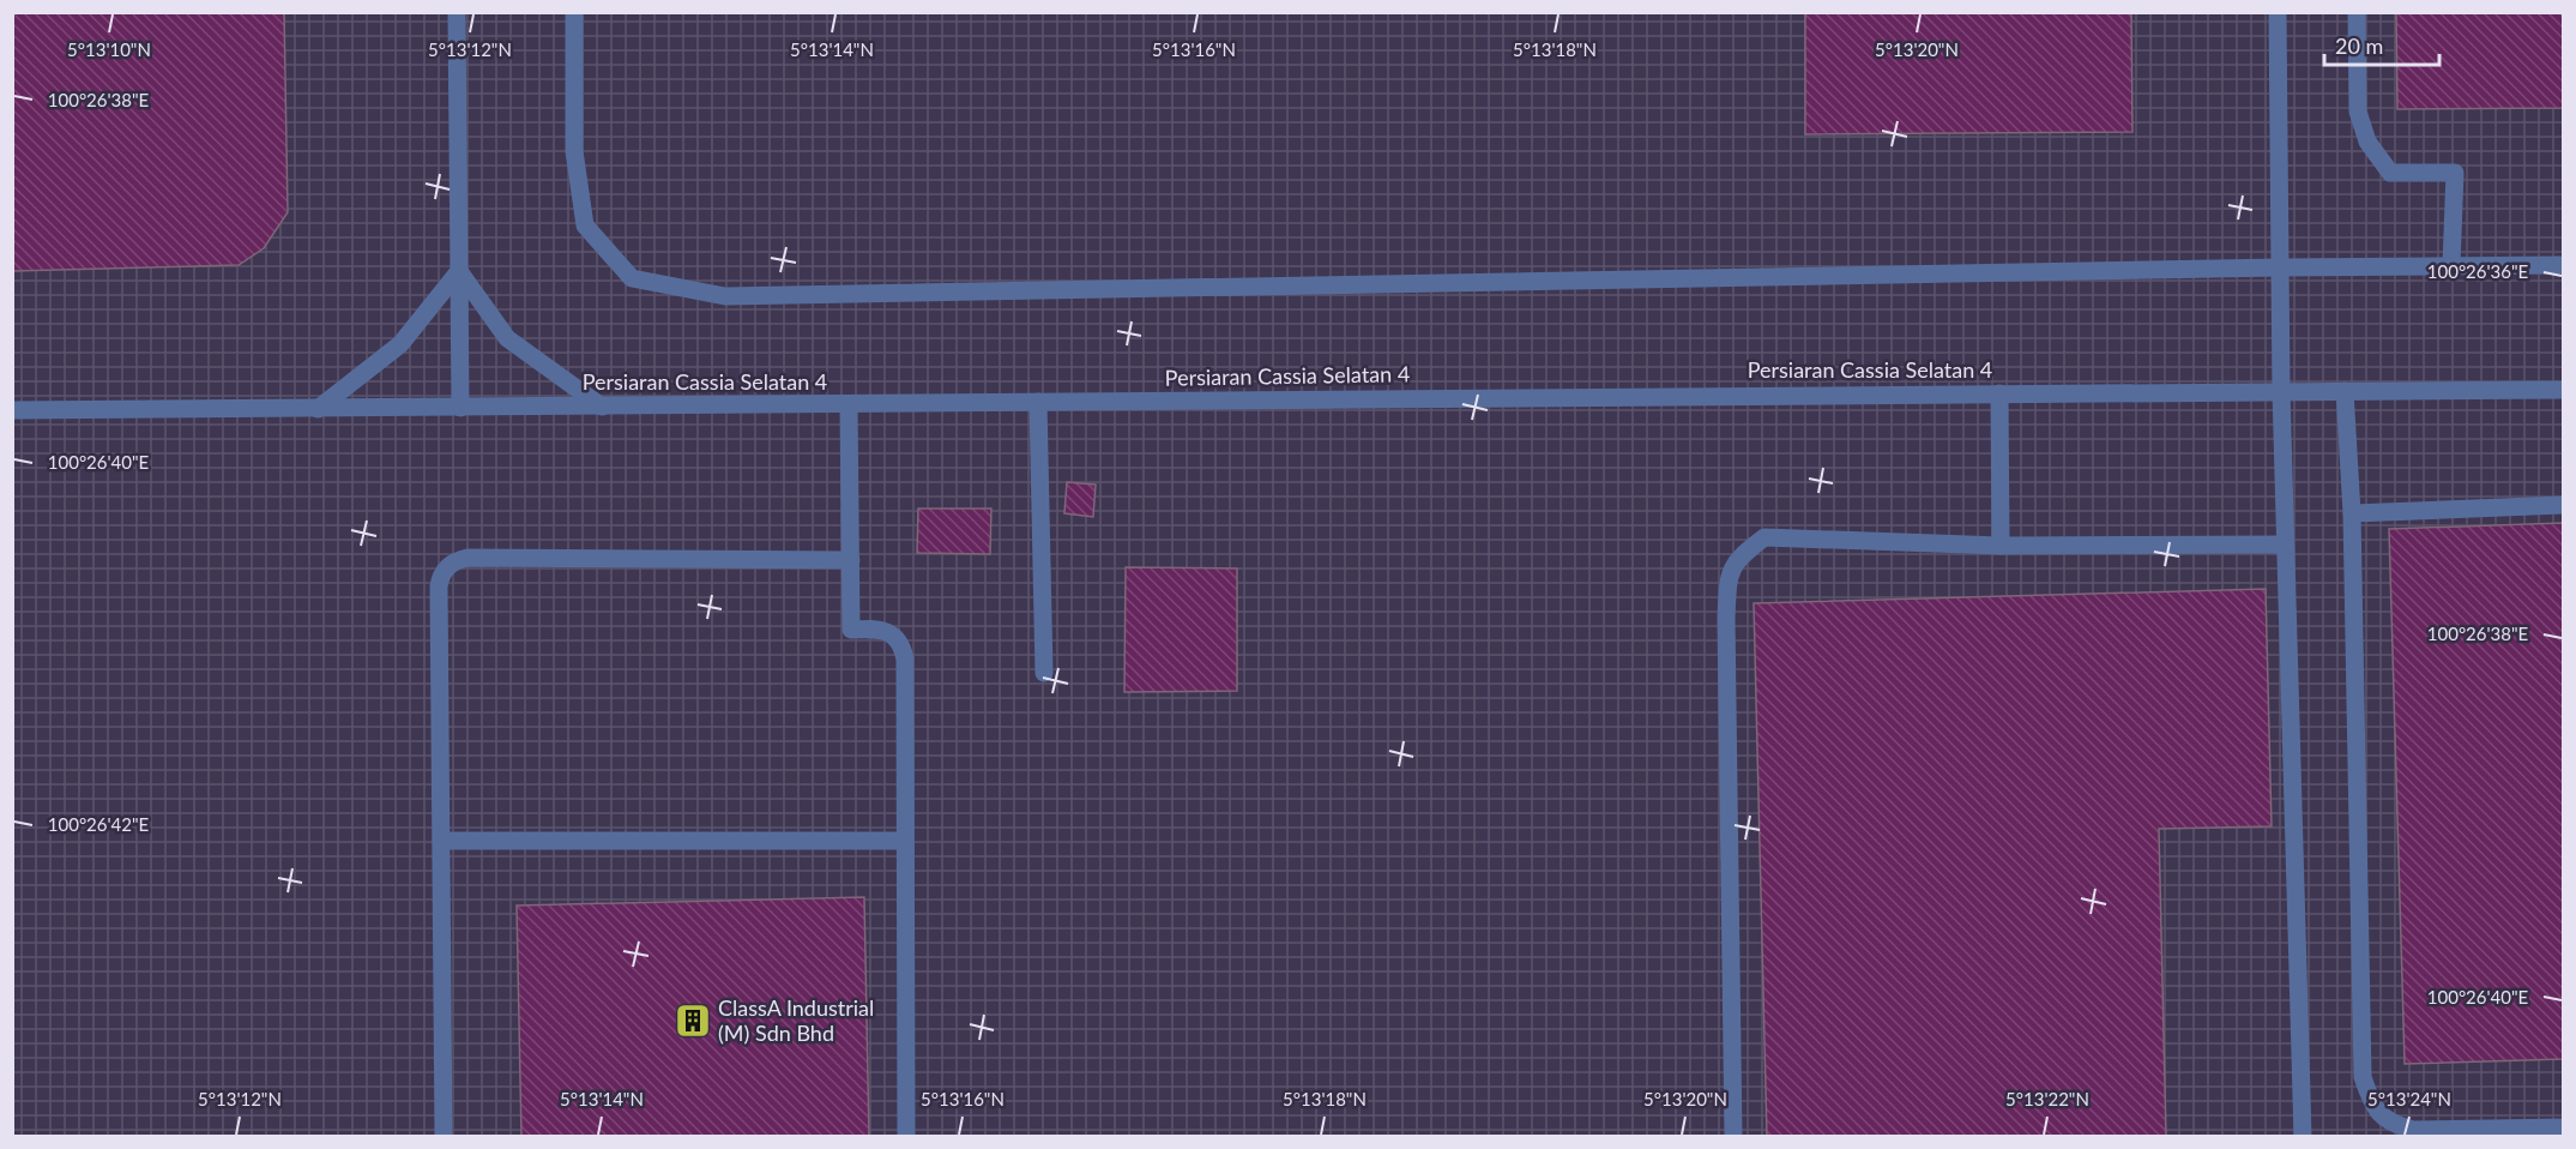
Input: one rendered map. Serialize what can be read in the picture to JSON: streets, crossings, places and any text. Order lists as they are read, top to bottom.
{
  "streets": {
    "street": ["Persiaran Cassia Selatan 4"]
  },
  "places": {
    "building": ["ClassA Industrial (M) Sdn Bhd"]
  },
  "scale_bar": "20 m",
  "coordinates": [
    "5°13'10\"N",
    "5°13'12\"N",
    "5°13'14\"N",
    "5°13'16\"N",
    "5°13'18\"N",
    "5°13'20\"N",
    "100°26'38\"E",
    "100°26'36\"E",
    "100°26'40\"E",
    "100°26'42\"E",
    "5°13'22\"N",
    "5°13'24\"N"
  ]
}
